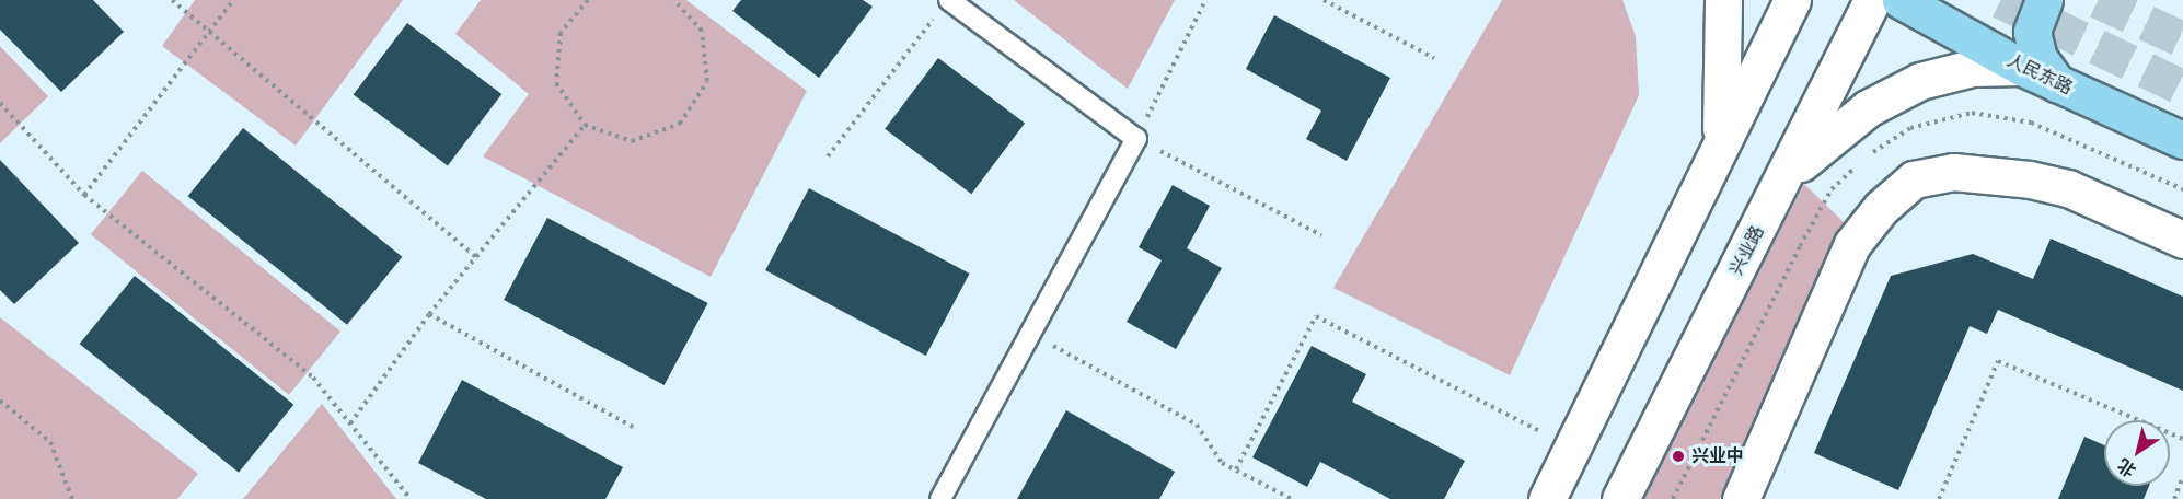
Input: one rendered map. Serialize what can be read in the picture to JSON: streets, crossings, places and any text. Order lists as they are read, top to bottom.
{
  "streets": {
    "main road": ["人民东路", "兴业路"]
  },
  "places": ["兴业中"],
  "north": "bottom left"
}
